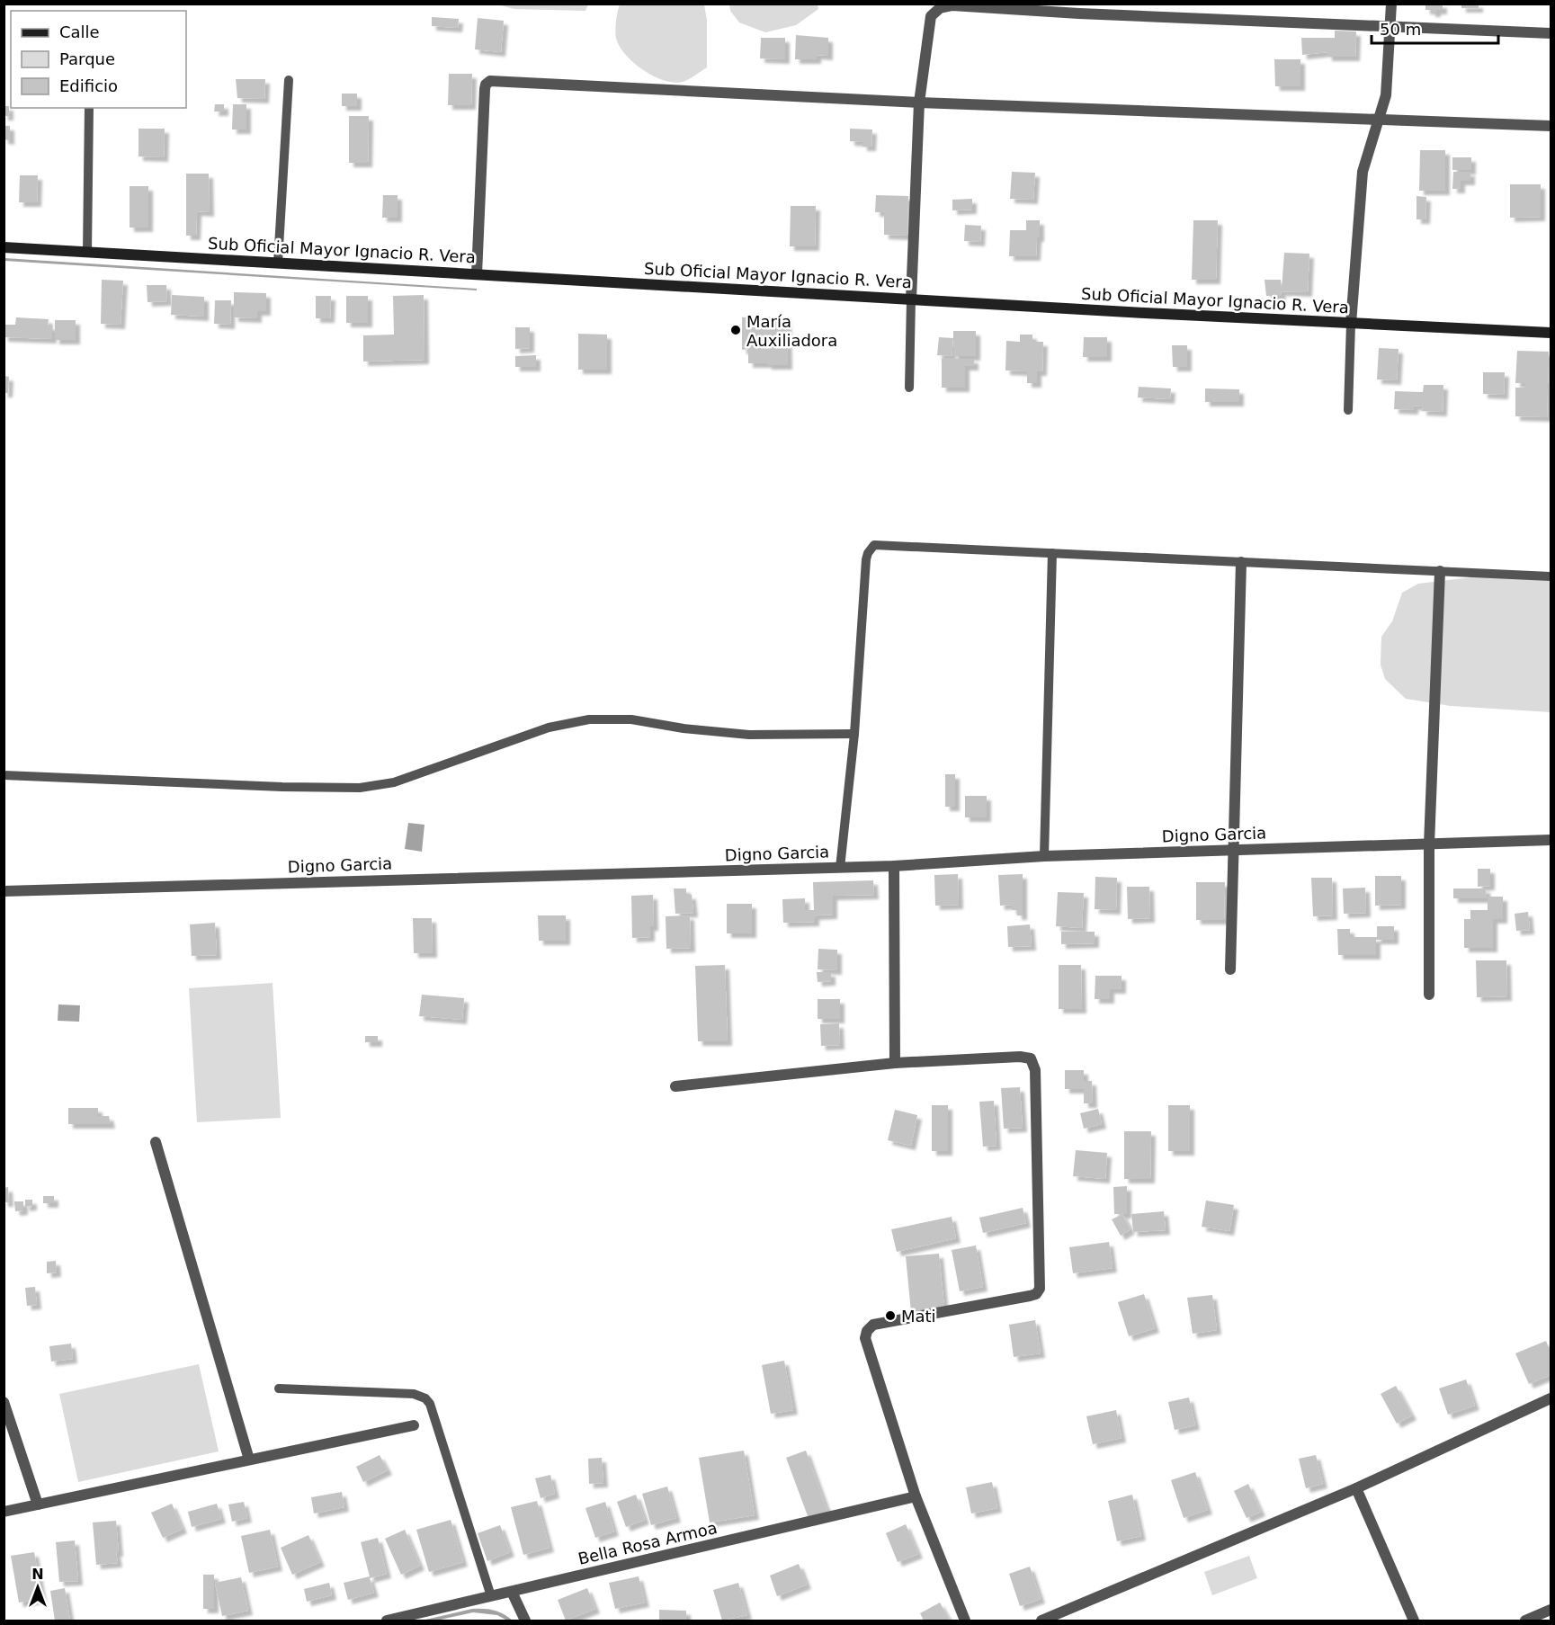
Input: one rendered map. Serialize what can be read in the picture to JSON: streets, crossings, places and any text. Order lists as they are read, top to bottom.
{
  "streets": {
    "street": ["Sub Oficial Mayor Ignacio R. Vera", "Digno Garcia", "Bella Rosa Armoa"]
  },
  "places": ["María Auxiliadora", "Mati"],
  "legend": ["Calle", "Parque", "Edificio"],
  "scale_bar": "50 m",
  "north": "top"
}
